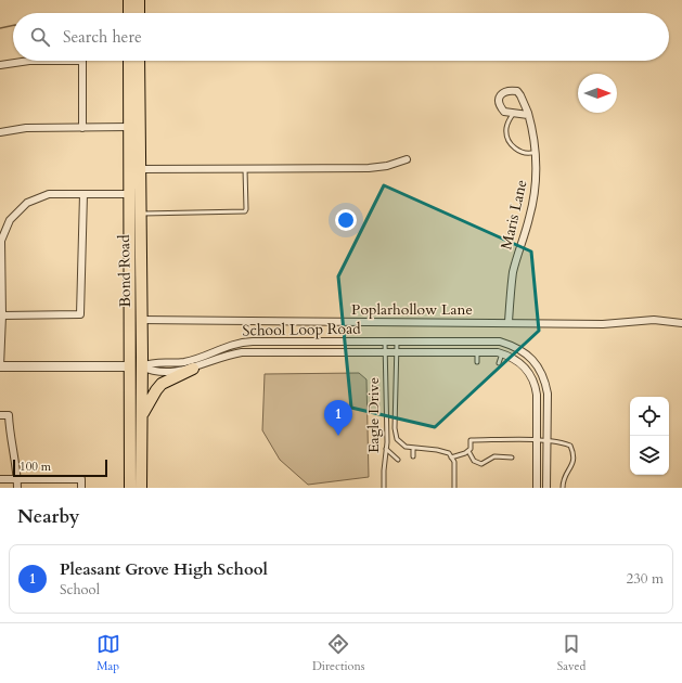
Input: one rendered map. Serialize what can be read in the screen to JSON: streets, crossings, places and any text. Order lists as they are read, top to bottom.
{
  "streets": {
    "main road": ["Bond Road"],
    "street": ["Maris Lane", "Poplarhollow Lane", "School Loop Road"],
    "lane": ["Eagle Drive"]
  },
  "crossings": [
    ["Maris Lane", "Poplarhollow Lane"],
    ["Bond Road", "Poplarhollow Lane"],
    ["Bond Road", "School Loop Road"],
    ["School Loop Road", "Eagle Drive"]
  ],
  "scale_bar": "100 m",
  "north": "right",
  "page": {
    "search": "Search here",
    "pins": "1",
    "scale": "100 m",
    "heading": "Nearby",
    "list": [
      {
        "mark": "1",
        "name": "Pleasant Grove High School",
        "note": "School",
        "value": "230 m"
      }
    ],
    "nav": ["Map", "Directions", "Saved"]
  }
}
